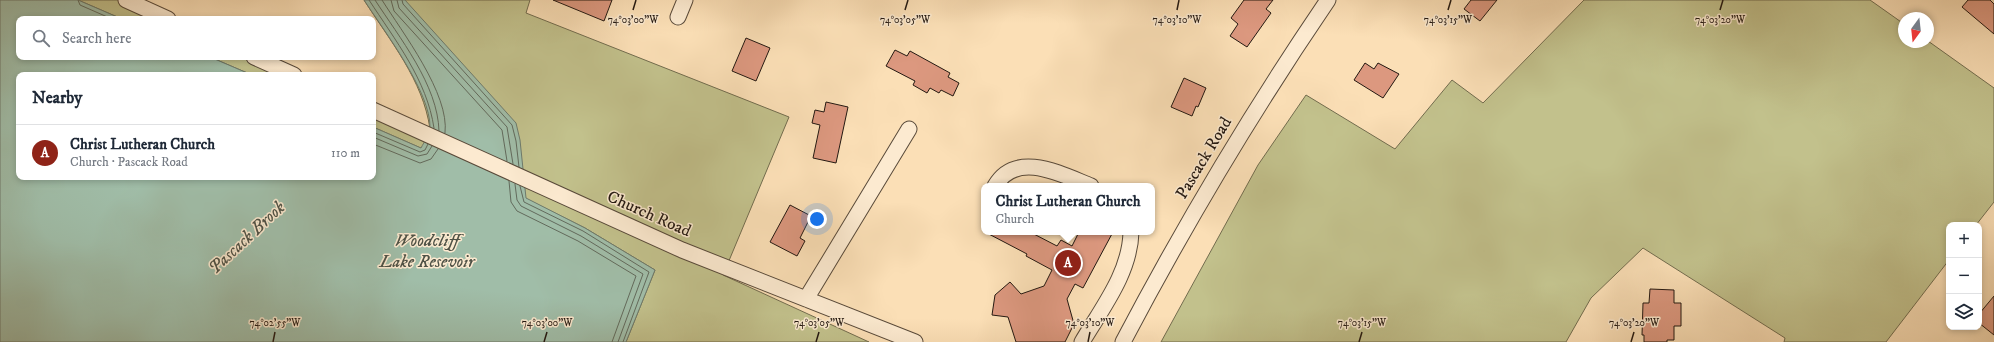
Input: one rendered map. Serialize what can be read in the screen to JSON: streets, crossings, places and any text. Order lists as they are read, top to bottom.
{
  "streets": {
    "street": ["Pascack Road", "Church Road"]
  },
  "water": ["Pascack Brook", "Woodcliff Lake Resevoir"],
  "north": "bottom",
  "page": {
    "search": "Search here",
    "heading": "Nearby",
    "list": [
      {
        "mark": "A",
        "name": "Christ Lutheran Church",
        "note": "Church · Pascack Road",
        "value": "110 m"
      }
    ],
    "popup": ["Christ Lutheran Church", "Church"],
    "map_buttons": ["+", "−"],
    "pins": "A"
  },
  "coordinates": [
    "74°03'00\"W",
    "74°03'05\"W",
    "74°03'10\"W",
    "74°03'15\"W",
    "74°03'20\"W",
    "74°02'55\"W"
  ]
}
